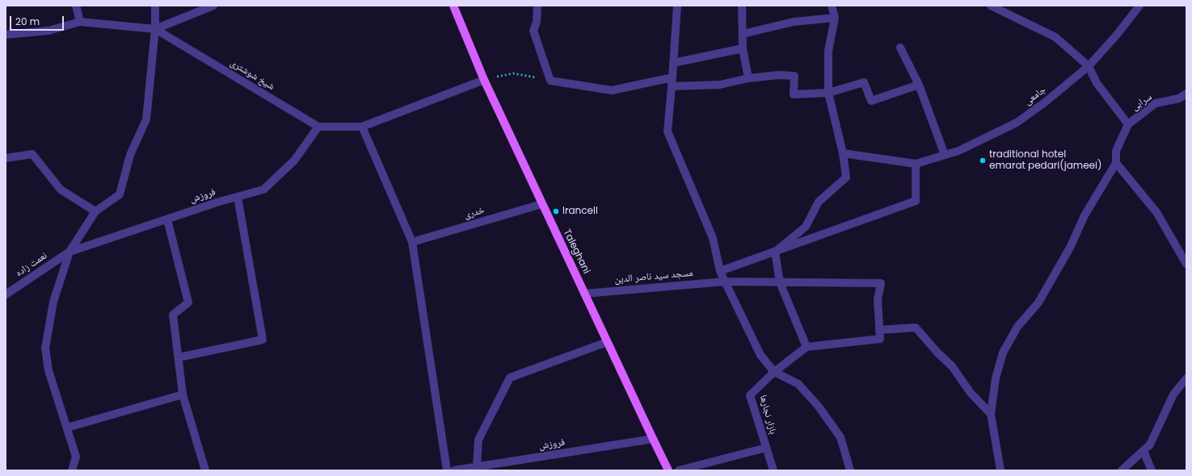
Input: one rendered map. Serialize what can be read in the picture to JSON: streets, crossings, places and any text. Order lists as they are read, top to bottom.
{
  "streets": {
    "main road": ["Taleghani"],
    "street": [
      "شیخ شوشتری",
      "جامعی",
      "سرابی",
      "فروزش",
      "خدری",
      "نعمت زاده",
      "مسجد سید ناصر الدین",
      "بازار نجارها"
    ]
  },
  "crossings": [
    ["شیخ شوشتری", "فروزش"],
    ["فروزش", "Taleghani"],
    ["فروزش", "نعمت زاده"],
    ["خدری", "Taleghani"],
    ["Taleghani", "مسجد سید ناصر الدین"]
  ],
  "places": ["traditional hotel emarat pedari(jameei)", "Irancell"],
  "scale_bar": "20 m"
}
